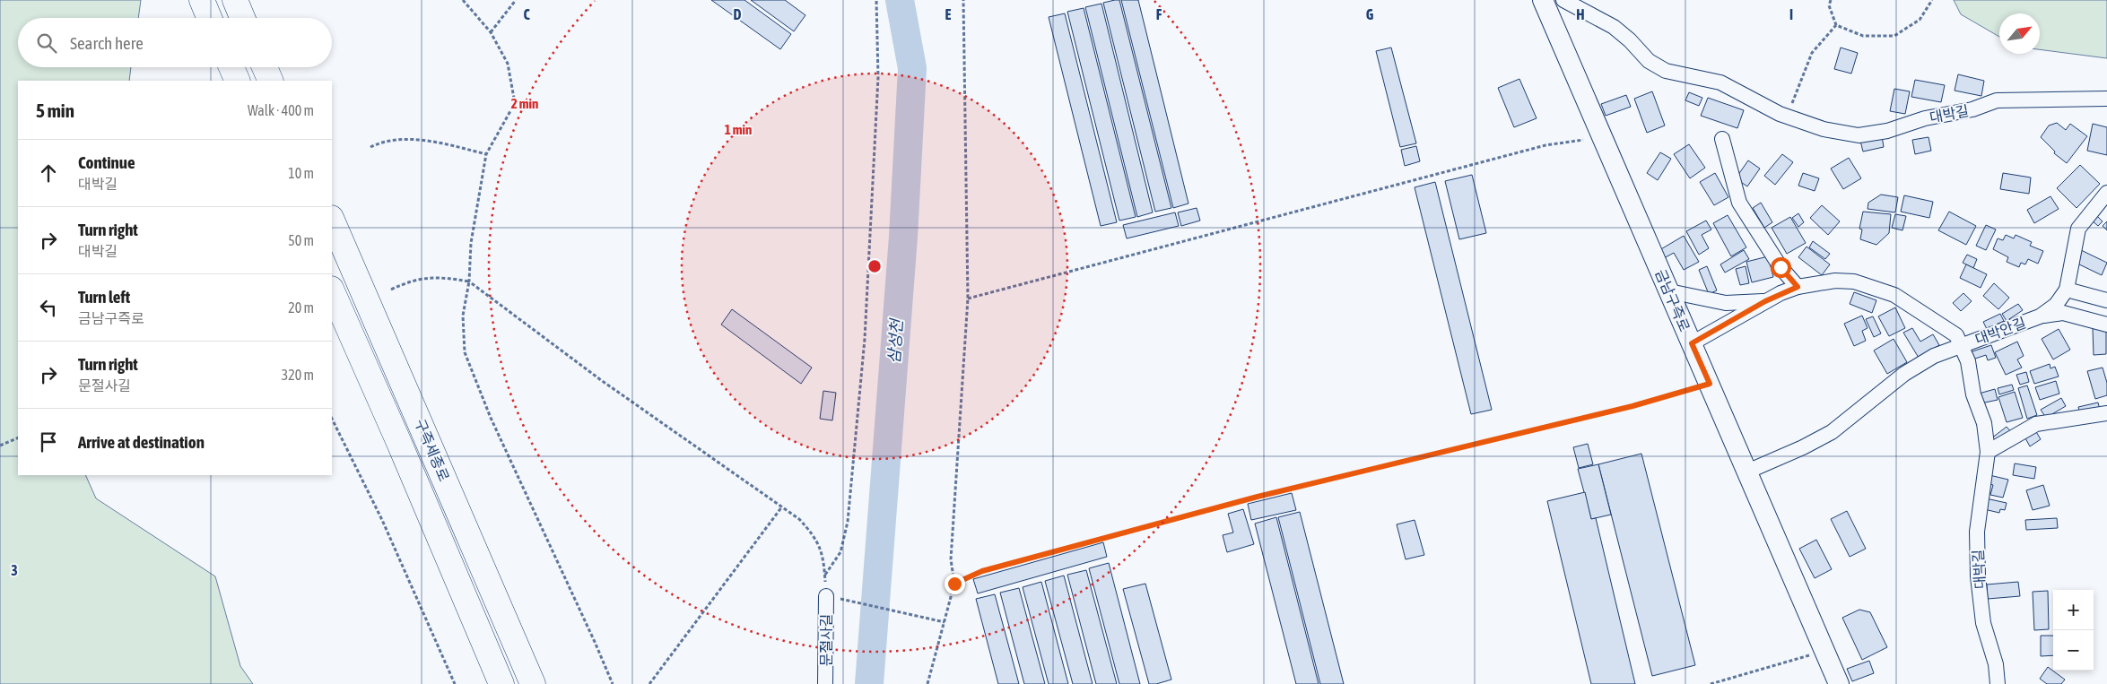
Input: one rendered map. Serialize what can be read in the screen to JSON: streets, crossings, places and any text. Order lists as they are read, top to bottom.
{
  "streets": {
    "highway": ["구즉세종로"],
    "main road": ["금남구즉로"],
    "street": ["대박길", "대박안길", "문절사길"]
  },
  "crossings": [
    ["대박길", "금남구즉로"],
    ["대박길", "대박안길"],
    ["금남구즉로", "대박안길"]
  ],
  "water": ["삼성천"],
  "north": "top right",
  "page": {
    "search": "Search here",
    "heading": ["5 min", "Walk · 400 m"],
    "list": [
      ["Continue", "대박길", "10 m"],
      ["Turn right", "대박길", "50 m"],
      ["Turn left", "금남구즉로", "20 m"],
      ["Turn right", "문절사길", "320 m"],
      "Arrive at destination"
    ],
    "map_buttons": ["+", "−"]
  },
  "grid": {
    "columns": [
      "C",
      "D",
      "E",
      "F",
      "G",
      "H",
      "I"
    ],
    "rows": ["3"]
  },
  "rings": ["2 min", "1 min"]
}
